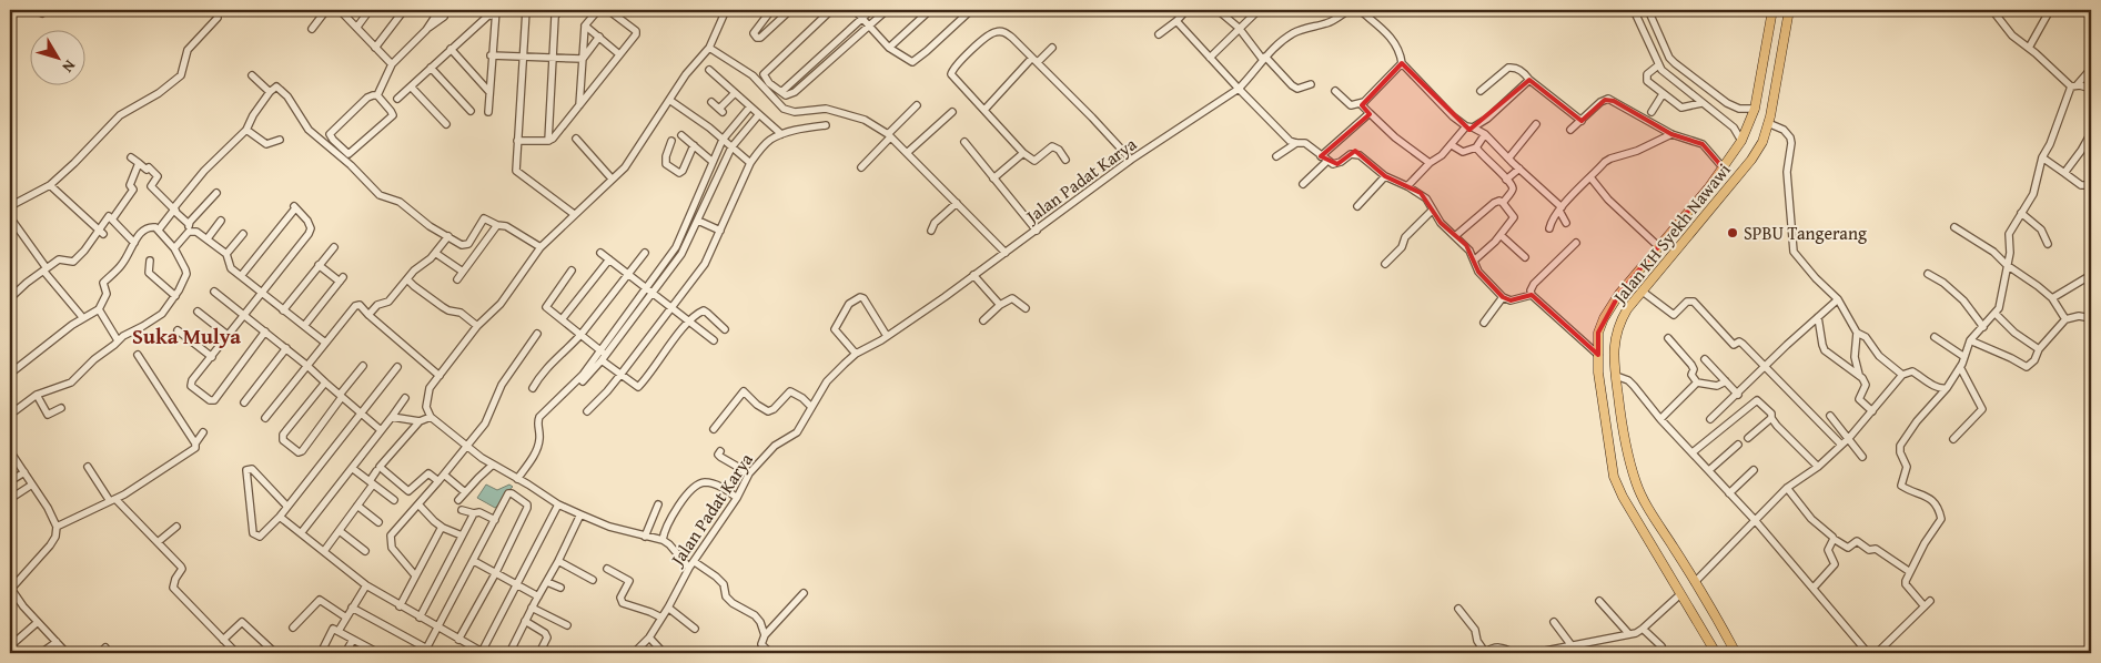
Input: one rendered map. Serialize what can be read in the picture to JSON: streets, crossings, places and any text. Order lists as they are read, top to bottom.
{
  "streets": {
    "main road": ["Jalan KH Syekh Nawawi"],
    "street": ["Jalan Padat Karya"]
  },
  "districts": ["Suka Mulya"],
  "places": ["SPBU Tangerang"],
  "north": "bottom right"
}
